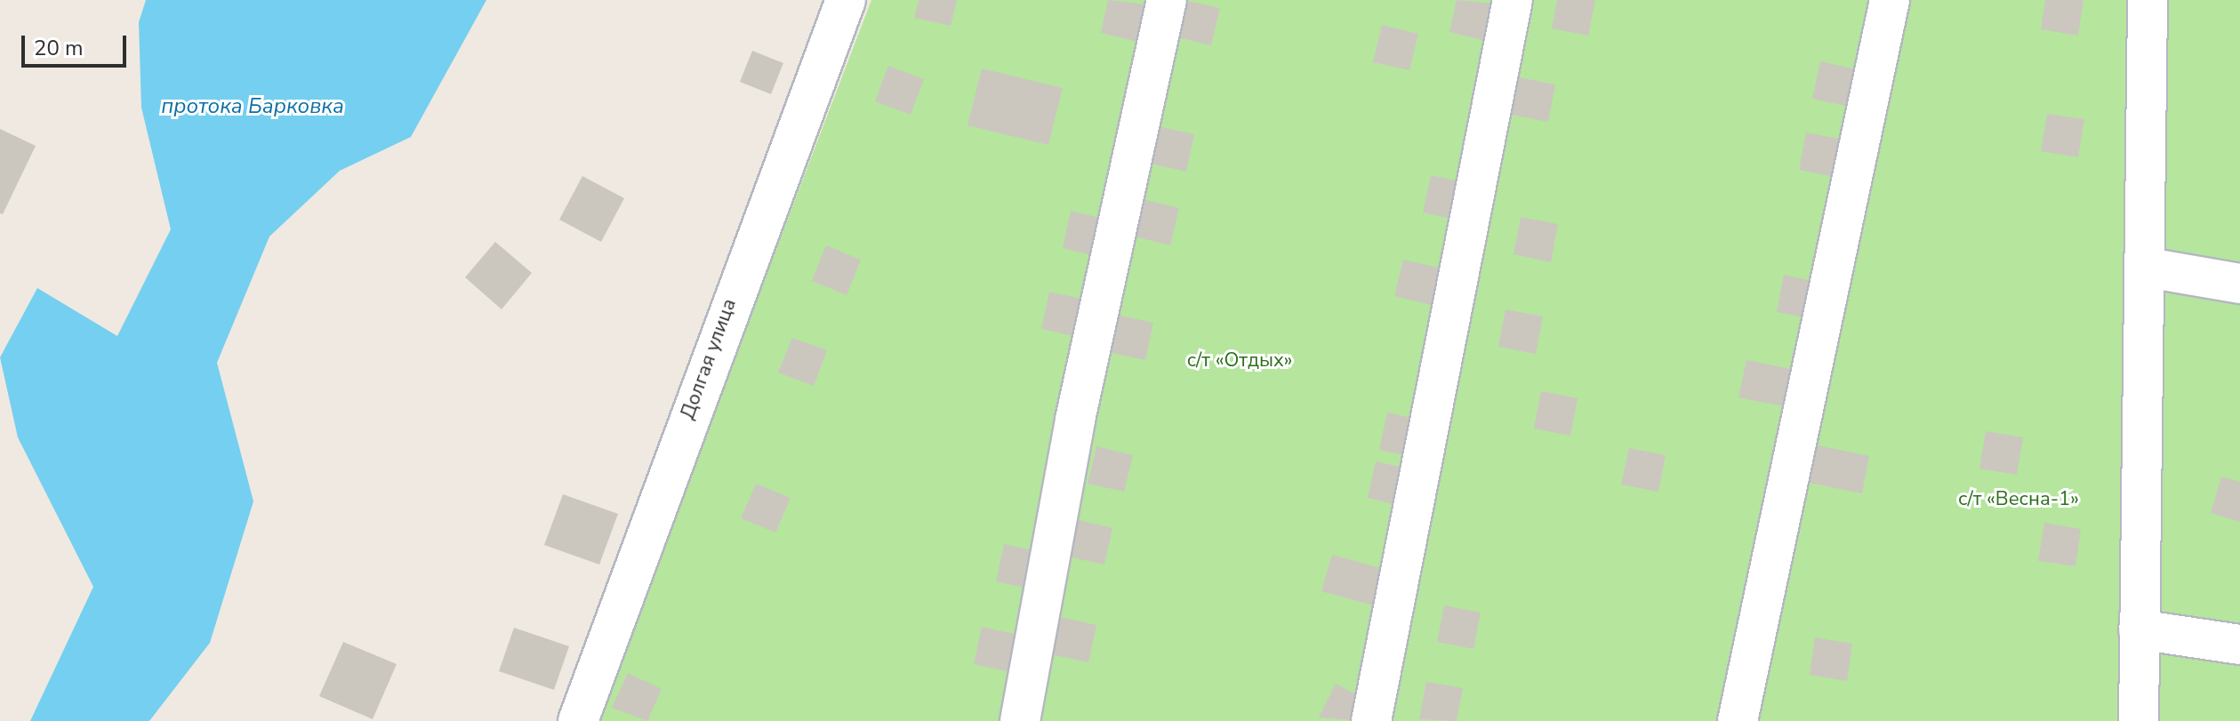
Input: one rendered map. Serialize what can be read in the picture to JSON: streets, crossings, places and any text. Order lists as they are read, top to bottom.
{
  "streets": {
    "street": ["Долгая улица"]
  },
  "water": ["протока Барковка"],
  "parks": ["с/т «Отдых»", "с/т «Весна-1»"],
  "scale_bar": "20 m"
}
